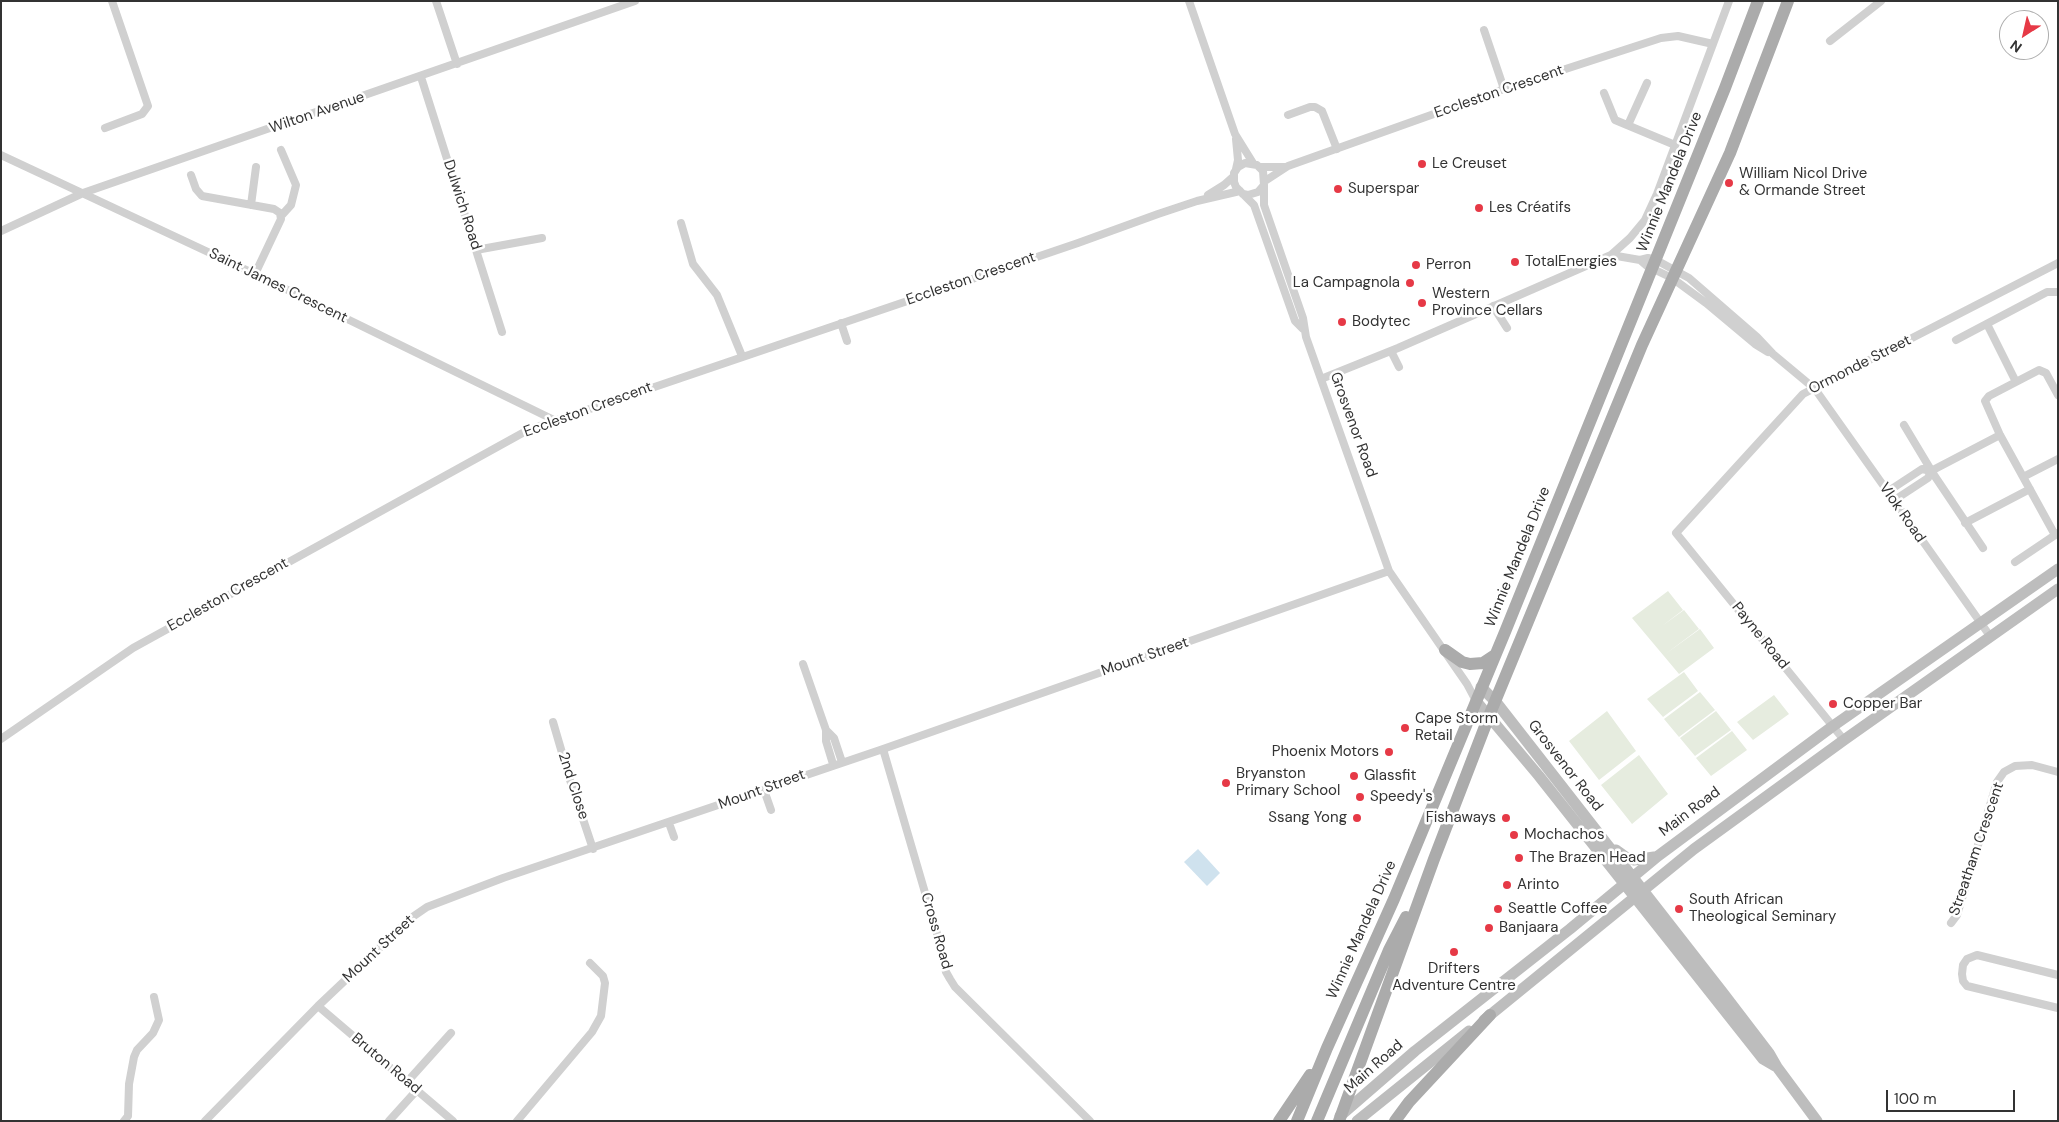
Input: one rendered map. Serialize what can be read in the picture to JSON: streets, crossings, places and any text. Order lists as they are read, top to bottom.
{
  "streets": {
    "main road": ["Winnie Mandela Drive", "Grosvenor Road", "Main Road"],
    "street": [
      "Eccleston Crescent",
      "Wilton Avenue",
      "Dulwich Road",
      "Saint James Crescent",
      "Ormonde Street",
      "Vlok Road",
      "Payne Road",
      "Mount Street",
      "2nd Close",
      "Streatham Crescent",
      "Cross Road",
      "Bruton Road"
    ]
  },
  "crossings": [
    ["Eccleston Crescent", "Saint James Crescent"],
    ["Eccleston Crescent", "Grosvenor Road"],
    ["Wilton Avenue", "Dulwich Road"],
    ["Wilton Avenue", "Saint James Crescent"],
    ["Winnie Mandela Drive", "Grosvenor Road"],
    ["Ormonde Street", "Vlok Road"],
    ["Ormonde Street", "Payne Road"],
    ["Grosvenor Road", "Mount Street"],
    ["Grosvenor Road", "Main Road"],
    ["Vlok Road", "Main Road"],
    ["Payne Road", "Main Road"],
    ["Mount Street", "2nd Close"],
    ["Mount Street", "Cross Road"],
    ["Mount Street", "Bruton Road"]
  ],
  "places": [
    "Le Creuset",
    "William Nicol Drive & Ormande Street",
    "Superspar",
    "Les Créatifs",
    "TotalEnergies",
    "Perron",
    "La Campagnola",
    "Western Province Cellars",
    "Bodytec",
    "Copper Bar",
    "Cape Storm Retail",
    "Phoenix Motors",
    "Glassfit",
    "Bryanston Primary School",
    "Speedy's",
    "Ssang Yong",
    "Fishaways",
    "Mochachos",
    "The Brazen Head",
    "Arinto",
    "Seattle Coffee",
    "South African Theological Seminary",
    "Banjaara",
    "Drifters Adventure Centre"
  ],
  "scale_bar": "100 m",
  "north": "bottom left"
}
